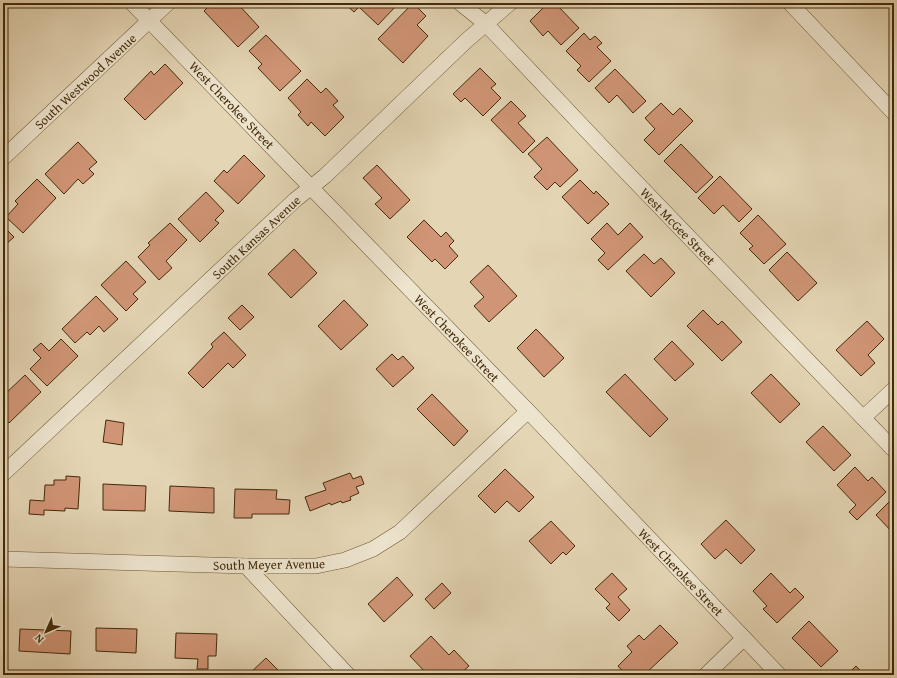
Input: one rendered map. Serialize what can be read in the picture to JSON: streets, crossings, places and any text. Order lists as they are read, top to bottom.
{
  "streets": {
    "street": [
      "South Westwood Avenue",
      "West Cherokee Street",
      "West McGee Street",
      "South Kansas Avenue",
      "South Meyer Avenue"
    ]
  },
  "crossings": [
    ["South Westwood Avenue", "West Cherokee Street"],
    ["West Cherokee Street", "South Kansas Avenue"],
    ["West Cherokee Street", "South Meyer Avenue"],
    ["West McGee Street", "South Kansas Avenue"]
  ],
  "north": "bottom left"
}
